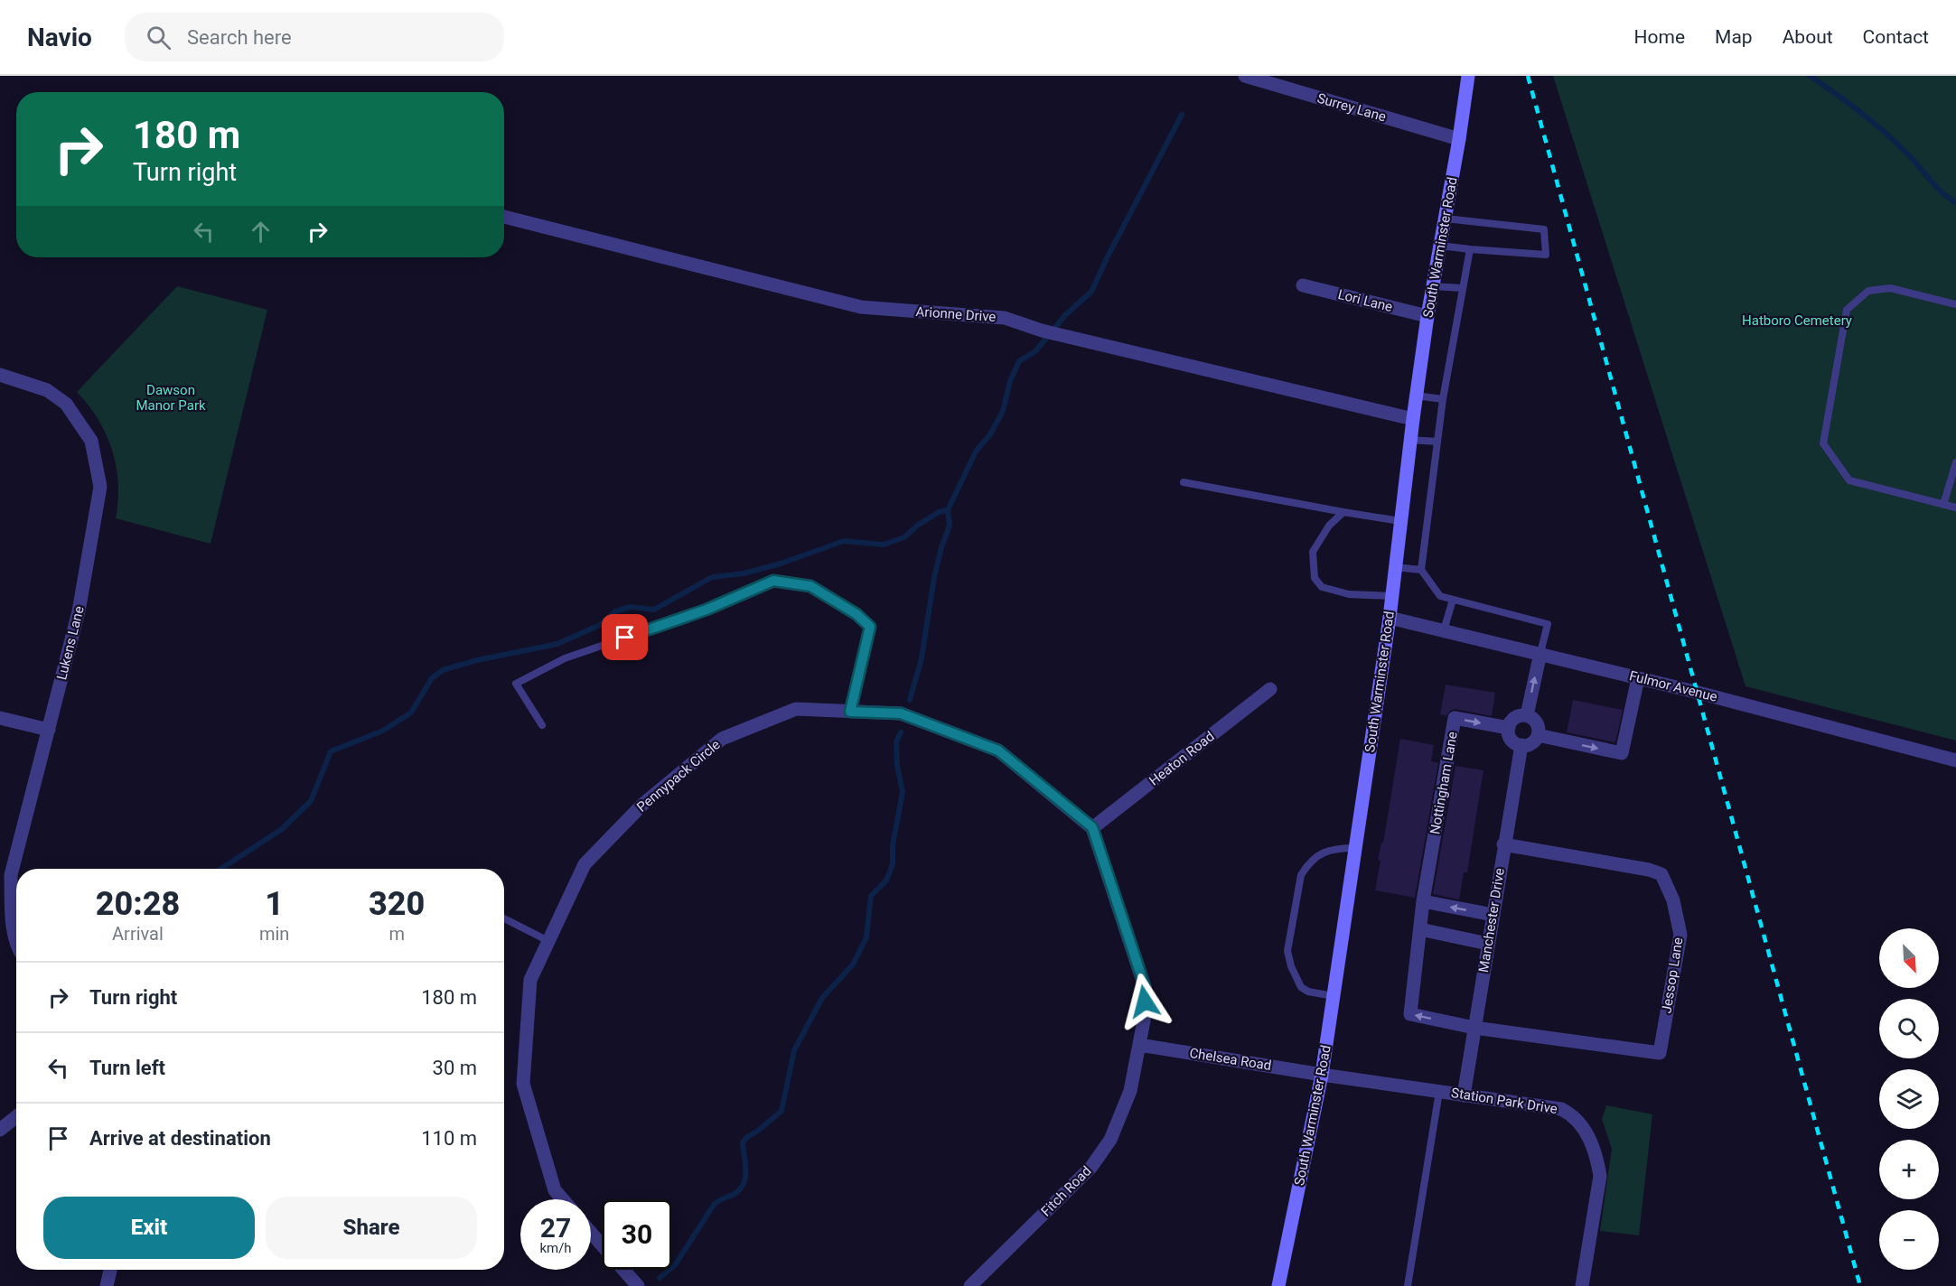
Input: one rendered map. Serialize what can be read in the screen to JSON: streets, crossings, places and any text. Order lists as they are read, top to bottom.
{
  "streets": {
    "street": [
      "Surrey Lane",
      "South Warminster Road",
      "Lori Lane",
      "Arionne Drive",
      "Lukens Lane",
      "Fulmor Avenue",
      "Heaton Road",
      "Pennypack Circle",
      "Nottingham Lane",
      "Manchester Drive",
      "Jessop Lane",
      "Chelsea Road",
      "Station Park Drive",
      "Fitch Road"
    ]
  },
  "crossings": [
    ["Surrey Lane", "South Warminster Road"],
    ["South Warminster Road", "Lori Lane"],
    ["South Warminster Road", "Arionne Drive"],
    ["South Warminster Road", "Fulmor Avenue"],
    ["South Warminster Road", "Chelsea Road"],
    ["South Warminster Road", "Station Park Drive"],
    ["Heaton Road", "Pennypack Circle"],
    ["Nottingham Lane", "Manchester Drive"],
    ["Manchester Drive", "Jessop Lane"],
    ["Manchester Drive", "Station Park Drive"],
    ["Chelsea Road", "Station Park Drive"],
    ["Chelsea Road", "Fitch Road"]
  ],
  "one_way": ["Nottingham Lane"],
  "parks": ["Hatboro Cemetery", "Dawson Manor Park"],
  "north": "bottom right",
  "page": {
    "header": "Navio",
    "search": "Search here",
    "nav": [
      "Home",
      "Map",
      "About",
      "Contact"
    ],
    "turn": ["180 m", "Turn right"],
    "eta": [
      "20:28",
      "Arrival",
      "1",
      "min",
      "320",
      "m"
    ],
    "map_buttons": ["+", "−"],
    "list": [
      {
        "name": "Turn right",
        "value": "180 m"
      },
      {
        "name": "Turn left",
        "value": "30 m"
      },
      {
        "name": "Arrive at destination",
        "value": "110 m"
      }
    ],
    "buttons": ["Exit", "Share"],
    "speed": "27 km/h",
    "limit": "30"
  }
}
